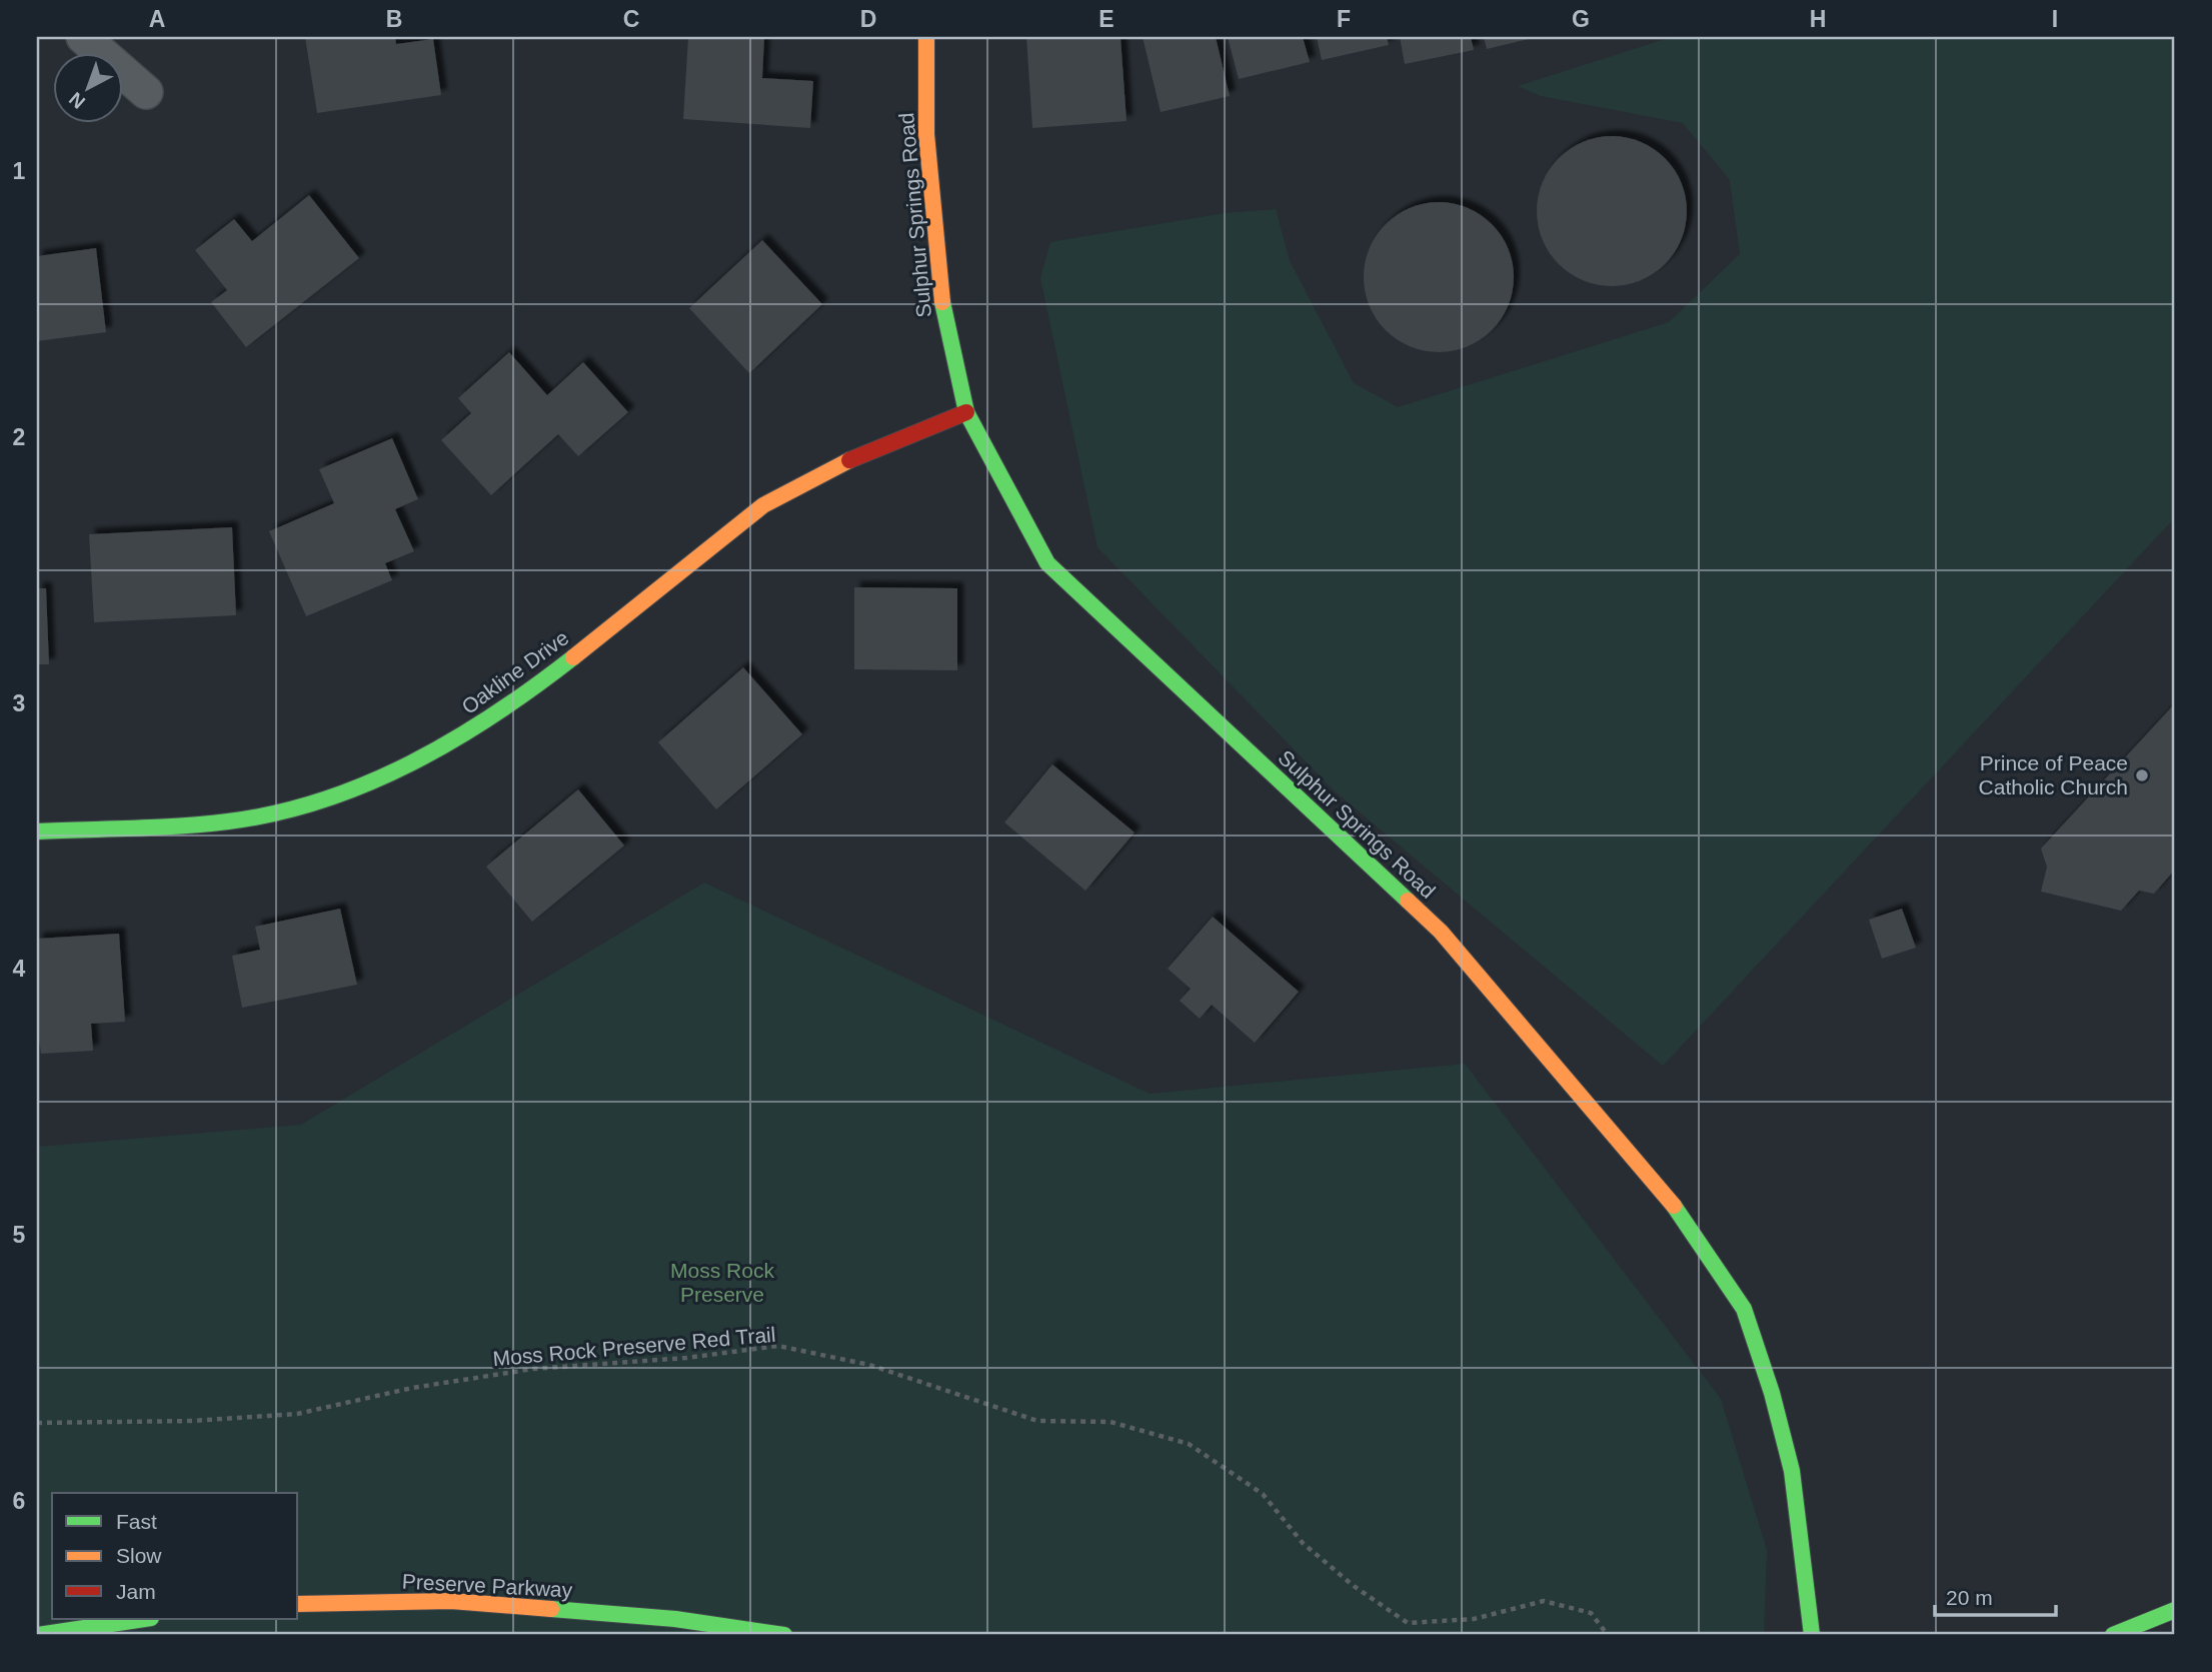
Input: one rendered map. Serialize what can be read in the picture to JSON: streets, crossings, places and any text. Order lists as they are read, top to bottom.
{
  "streets": {
    "street": ["Sulphur Springs Road", "Oakline Drive", "Preserve Parkway"],
    "path": ["Moss Rock Preserve Red Trail"]
  },
  "crossings": [
    ["Sulphur Springs Road", "Oakline Drive"]
  ],
  "parks": ["Moss Rock Preserve"],
  "places": ["Prince of Peace Catholic Church"],
  "legend": ["Fast", "Slow", "Jam"],
  "scale_bar": "20 m",
  "north": "bottom left",
  "grid": {
    "columns": [
      "A",
      "B",
      "C",
      "D",
      "E",
      "F",
      "G",
      "H",
      "I"
    ],
    "rows": [
      "1",
      "2",
      "3",
      "4",
      "5",
      "6"
    ]
  }
}
